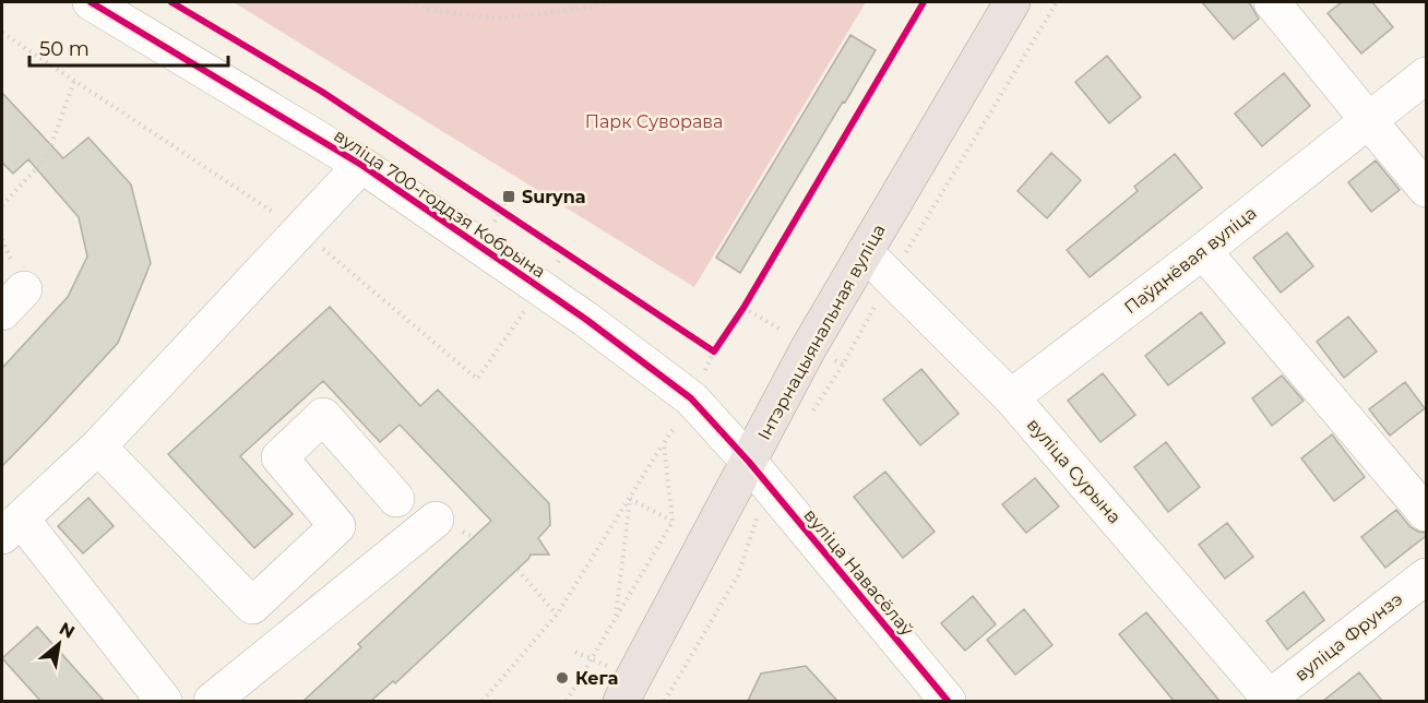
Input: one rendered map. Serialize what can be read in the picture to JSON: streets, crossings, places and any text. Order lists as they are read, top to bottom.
{
  "streets": {
    "main road": ["Інтэрнацыянальная вуліца"],
    "street": [
      "вуліца 700-годдзя Кобрына",
      "Паўднёвая вуліца",
      "вуліца Сурына",
      "вуліца Навасёлаў",
      "вуліца Фрунзэ"
    ]
  },
  "crossings": [
    ["вуліца 700-годдзя Кобрына", "Інтэрнацыянальная вуліца"],
    ["вуліца 700-годдзя Кобрына", "вуліца Навасёлаў"],
    ["Паўднёвая вуліца", "вуліца Сурына"],
    ["Інтэрнацыянальная вуліца", "вуліца Сурына"],
    ["Інтэрнацыянальная вуліца", "вуліца Навасёлаў"],
    ["вуліца Сурына", "вуліца Фрунзэ"]
  ],
  "parks": ["Парк Суворава"],
  "places": {
    "transit": ["Suryna"],
    "other": ["Кега"]
  },
  "scale_bar": "50 m",
  "north": "top right"
}
